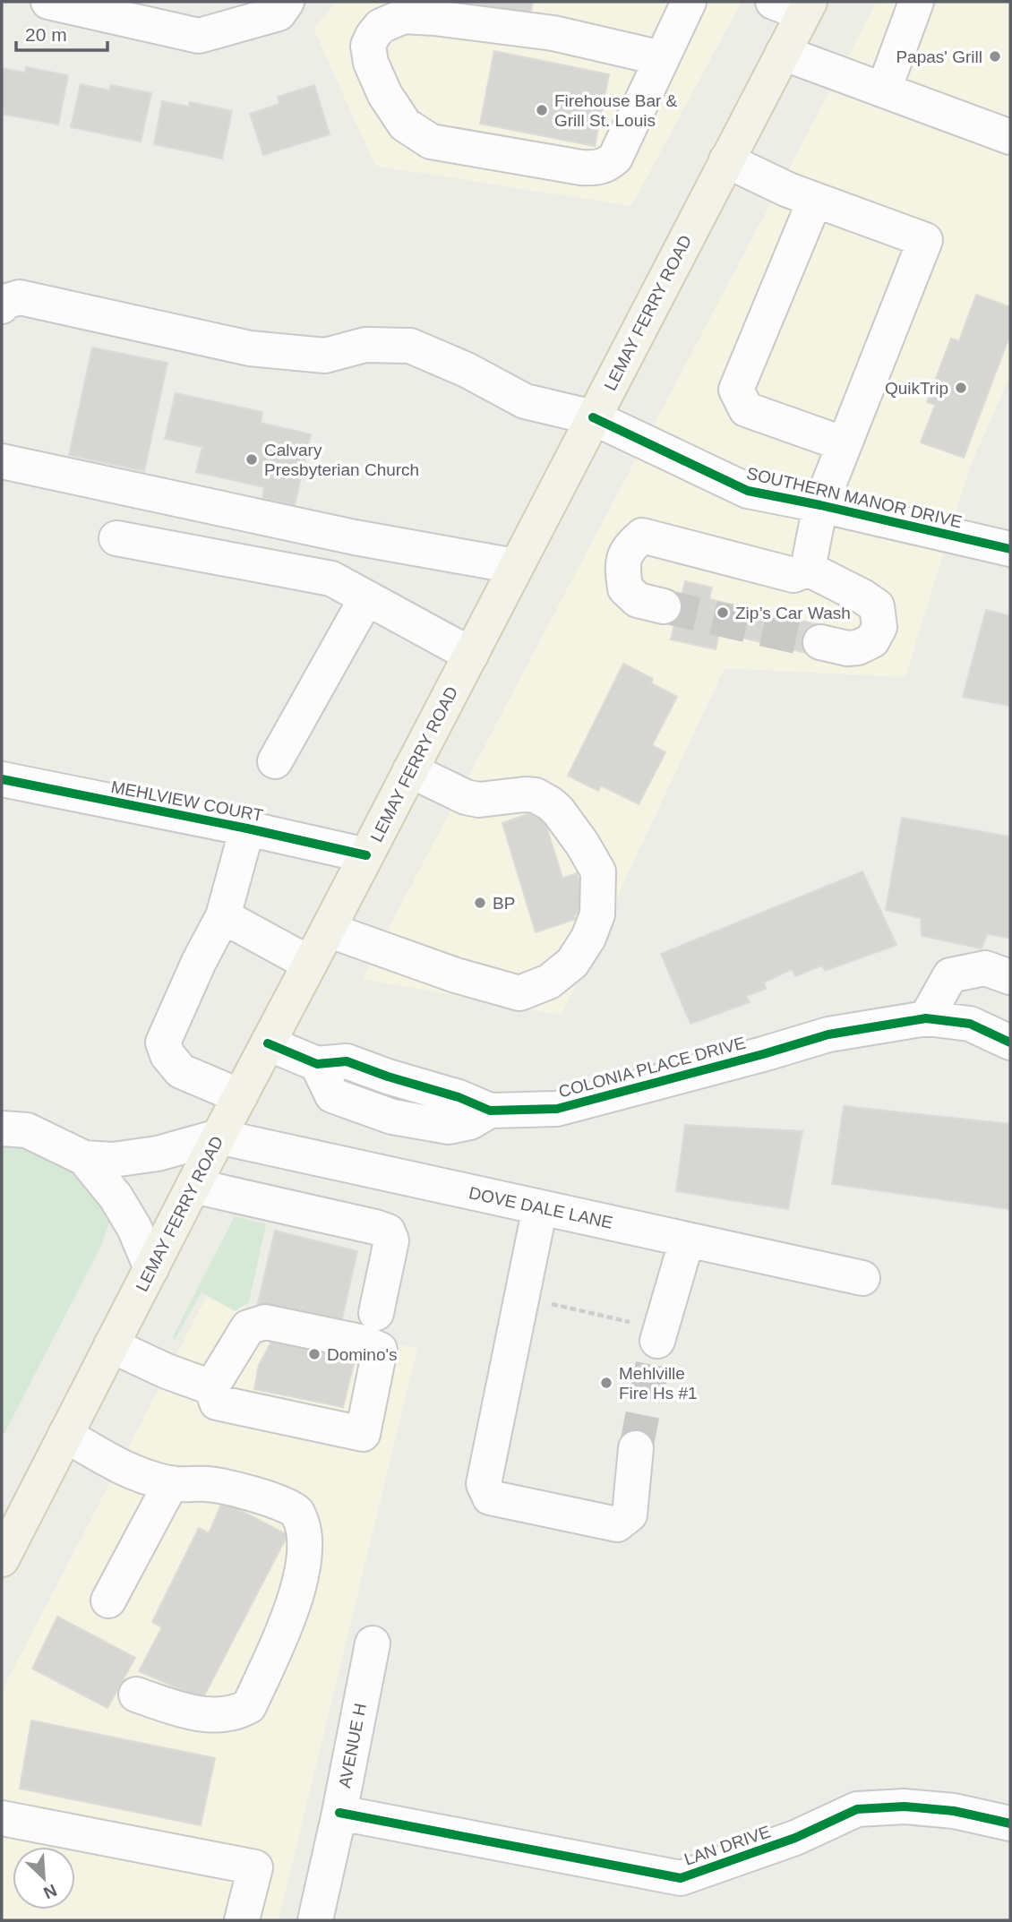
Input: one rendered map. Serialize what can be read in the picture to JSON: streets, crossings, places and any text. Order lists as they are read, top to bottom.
{
  "streets": {
    "main road": ["LEMAY FERRY ROAD"],
    "street": [
      "SOUTHERN MANOR DRIVE",
      "MEHLVIEW COURT",
      "COLONIA PLACE DRIVE",
      "DOVE DALE LANE",
      "AVENUE H",
      "LAN DRIVE"
    ]
  },
  "crossings": [
    ["LEMAY FERRY ROAD", "SOUTHERN MANOR DRIVE"],
    ["LEMAY FERRY ROAD", "MEHLVIEW COURT"],
    ["LEMAY FERRY ROAD", "COLONIA PLACE DRIVE"],
    ["LEMAY FERRY ROAD", "DOVE DALE LANE"],
    ["AVENUE H", "LAN DRIVE"]
  ],
  "places": [
    "Papas' Grill",
    "Firehouse Bar & Grill St. Louis",
    "QuikTrip",
    "Calvary Presbyterian Church",
    "Zip’s Car Wash",
    "BP",
    "Domino's",
    "Mehlville Fire Hs #1"
  ],
  "scale_bar": "20 m",
  "north": "bottom right"
}
